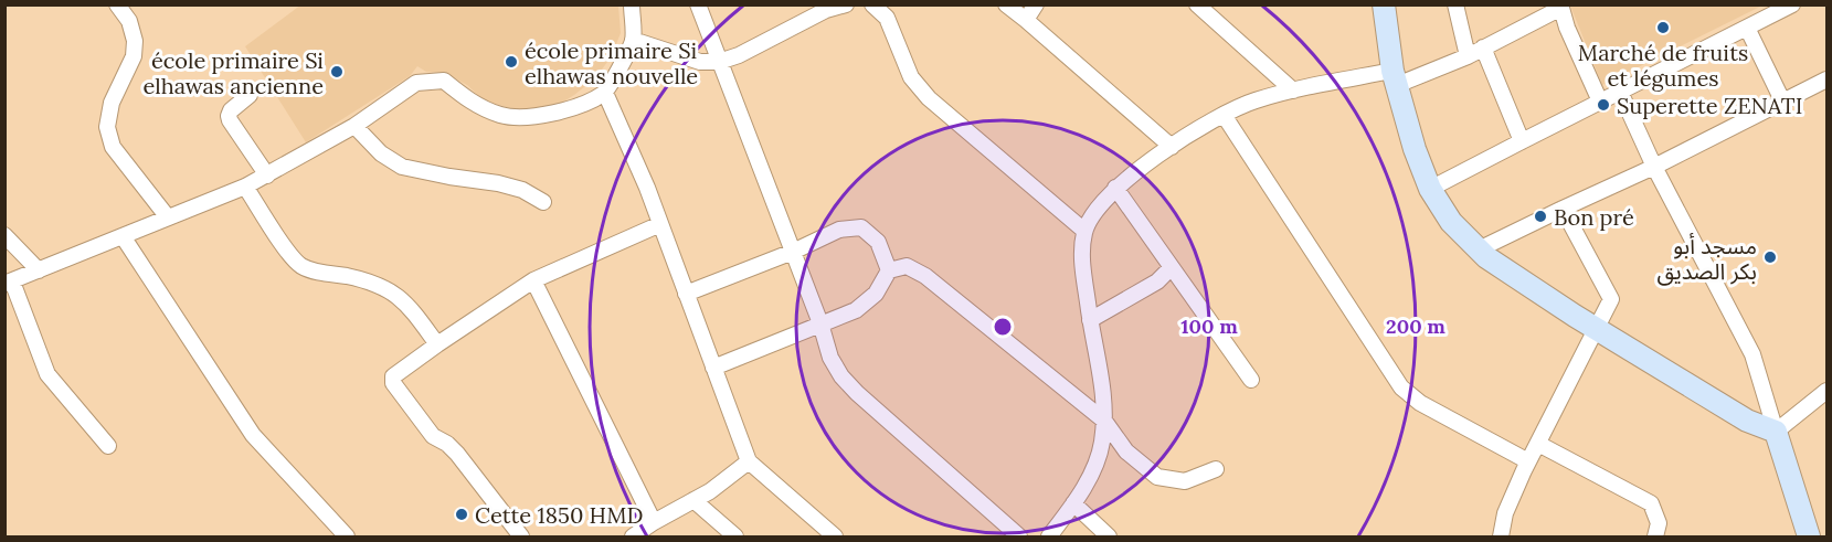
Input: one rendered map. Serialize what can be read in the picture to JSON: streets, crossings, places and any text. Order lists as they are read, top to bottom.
{
  "places": [
    "Marché de fruits et légumes",
    "école primaire Si elhawas nouvelle",
    "école primaire Si elhawas ancienne",
    "Superette ZENATI",
    "Bon pré",
    "مسجد أبو بكر الصديق",
    "Cette 1850 HMD"
  ],
  "rings": ["100 m", "200 m"]
}
